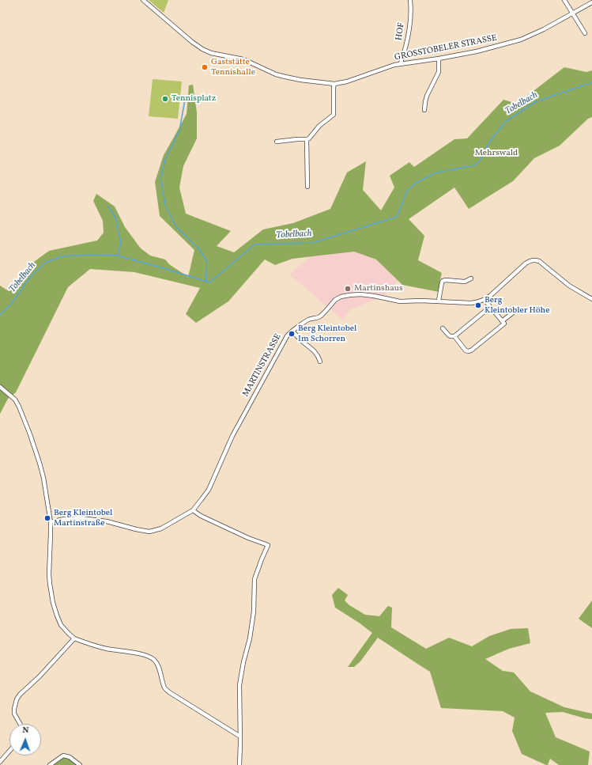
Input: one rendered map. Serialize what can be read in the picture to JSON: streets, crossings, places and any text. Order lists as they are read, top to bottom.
{
  "streets": {
    "street": ["HOF", "GROSSTOBELER STRASSE", "MARTINSTRASSE"]
  },
  "crossings": [
    ["HOF", "GROSSTOBELER STRASSE"]
  ],
  "water": ["Tobelbach"],
  "parks": ["Mehrswald"],
  "places": [
    "Gaststätte Tennishalle",
    "Tennisplatz",
    "Martinshaus",
    "Berg Kleintobler Höhe",
    "Berg Kleintobel Im Schorren",
    "Berg Kleintobel Martinstraße"
  ],
  "north": "top"
}
